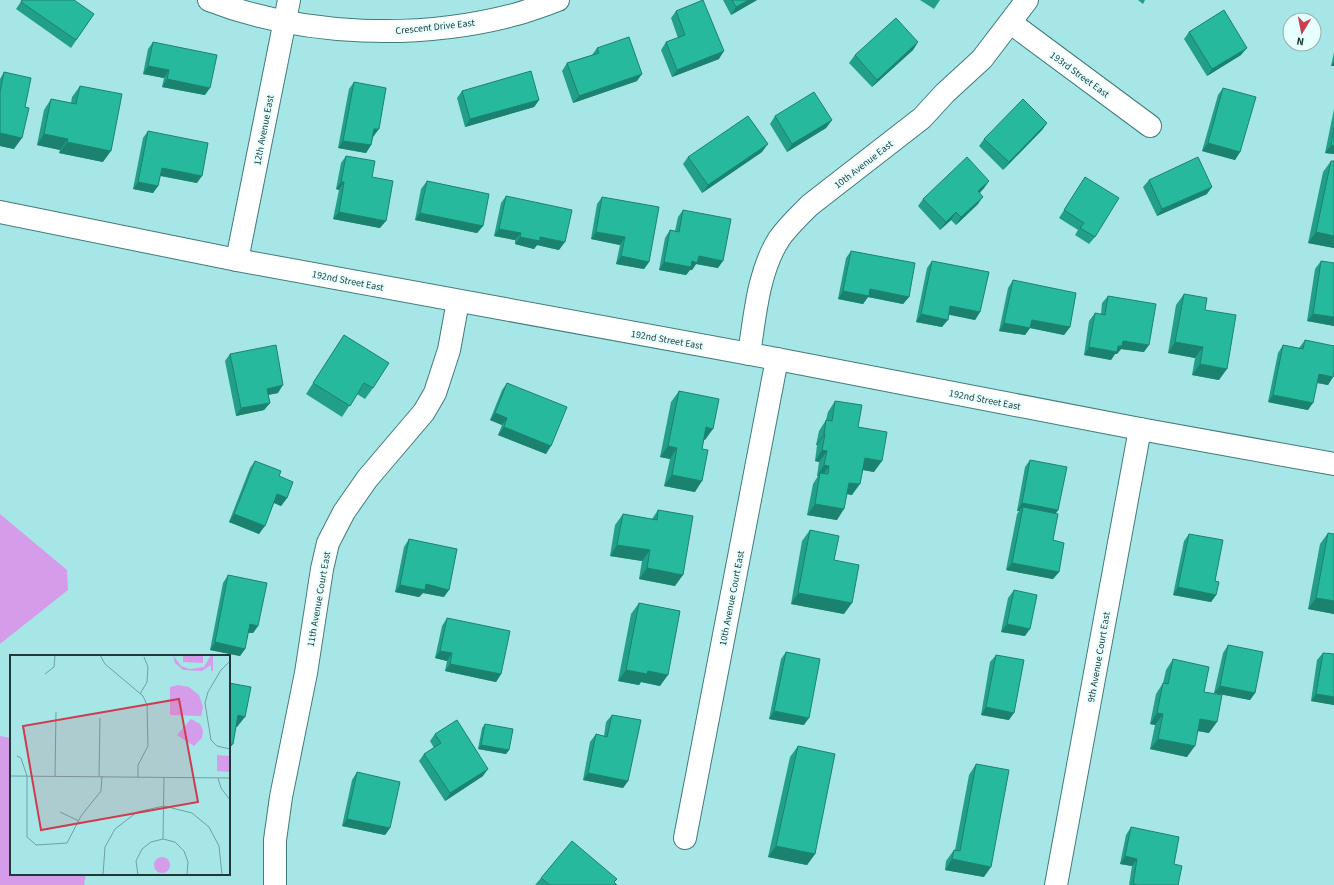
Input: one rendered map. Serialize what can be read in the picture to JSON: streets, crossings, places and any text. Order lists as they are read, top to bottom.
{
  "streets": {
    "street": [
      "Crescent Drive East",
      "193rd Street East",
      "12th Avenue East",
      "10th Avenue East",
      "192nd Street East",
      "10th Avenue Court East",
      "11th Avenue Court East",
      "9th Avenue Court East"
    ]
  },
  "crossings": [
    ["Crescent Drive East", "12th Avenue East"],
    ["193rd Street East", "10th Avenue East"],
    ["12th Avenue East", "192nd Street East"],
    ["10th Avenue East", "192nd Street East"],
    ["192nd Street East", "10th Avenue Court East"],
    ["192nd Street East", "11th Avenue Court East"],
    ["192nd Street East", "9th Avenue Court East"]
  ],
  "north": "bottom"
}
